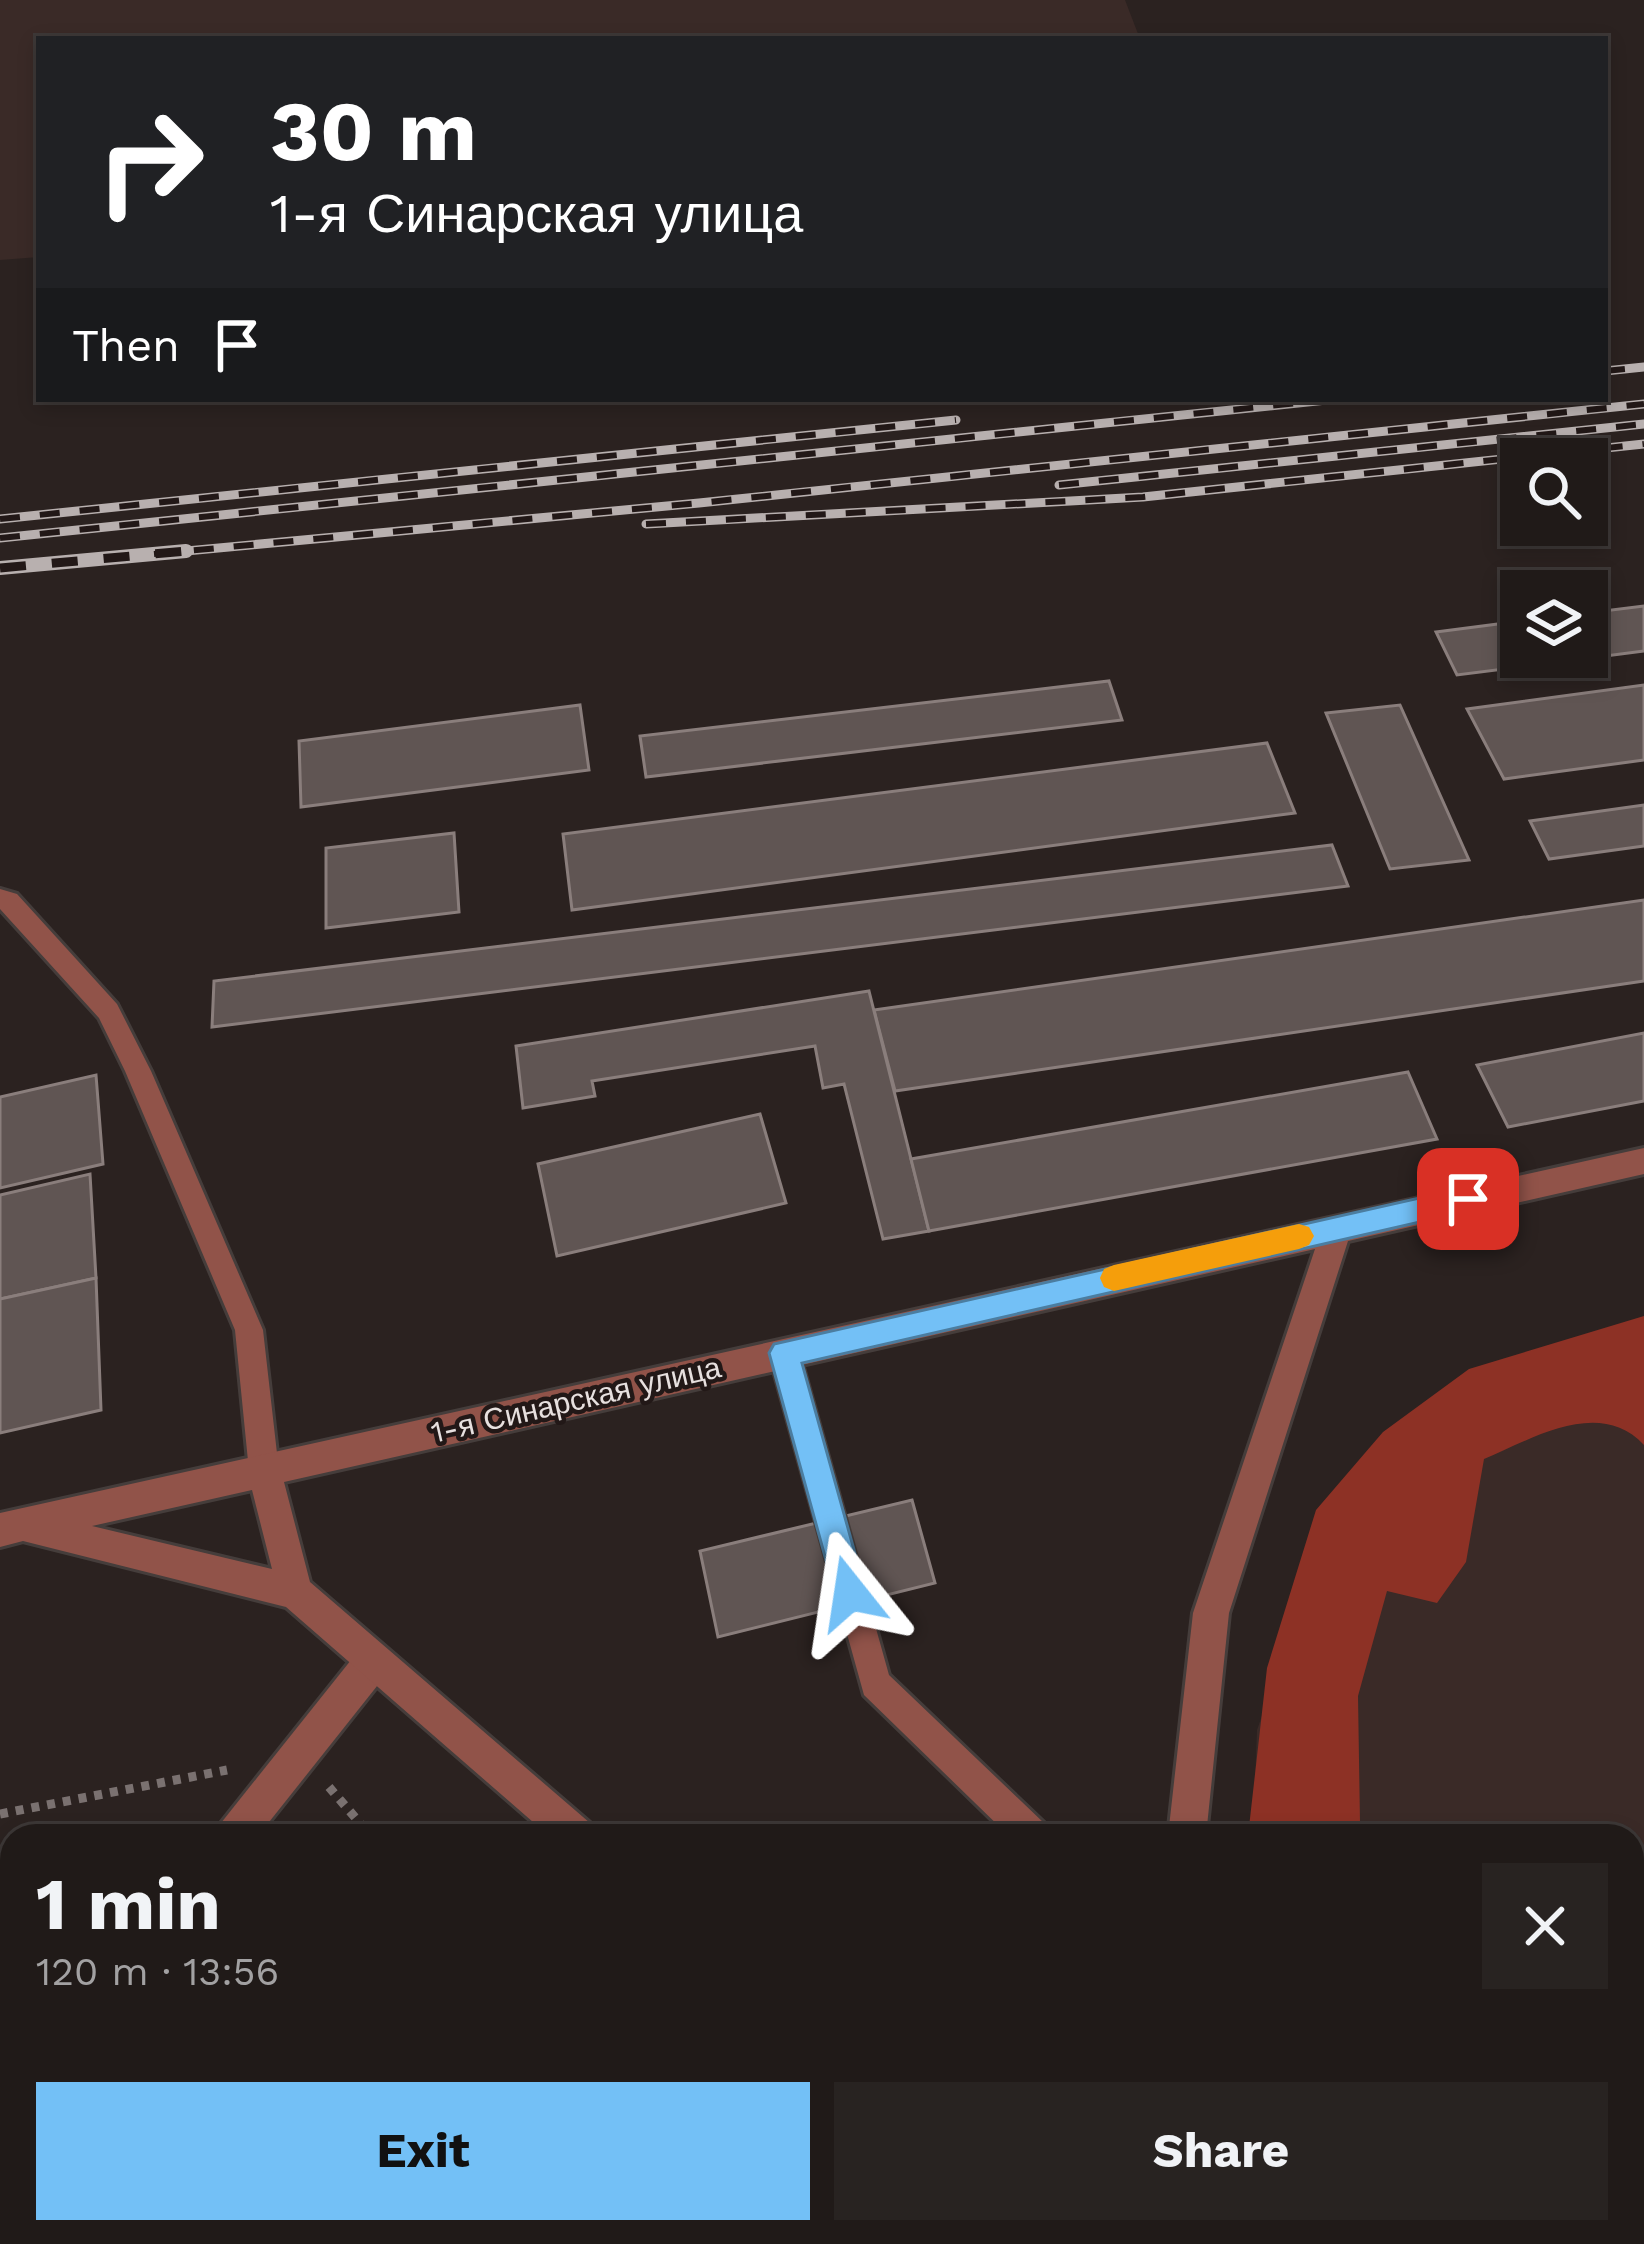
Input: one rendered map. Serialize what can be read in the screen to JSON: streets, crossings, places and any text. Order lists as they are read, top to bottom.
{
  "streets": {
    "street": ["1-я Синарская улица"]
  },
  "page": {
    "turn": ["30 m", "1-я Синарская улица"],
    "then": "Then",
    "heading": ["1 min", "120 m · 13:56"],
    "buttons": ["Exit", "Share"]
  }
}
